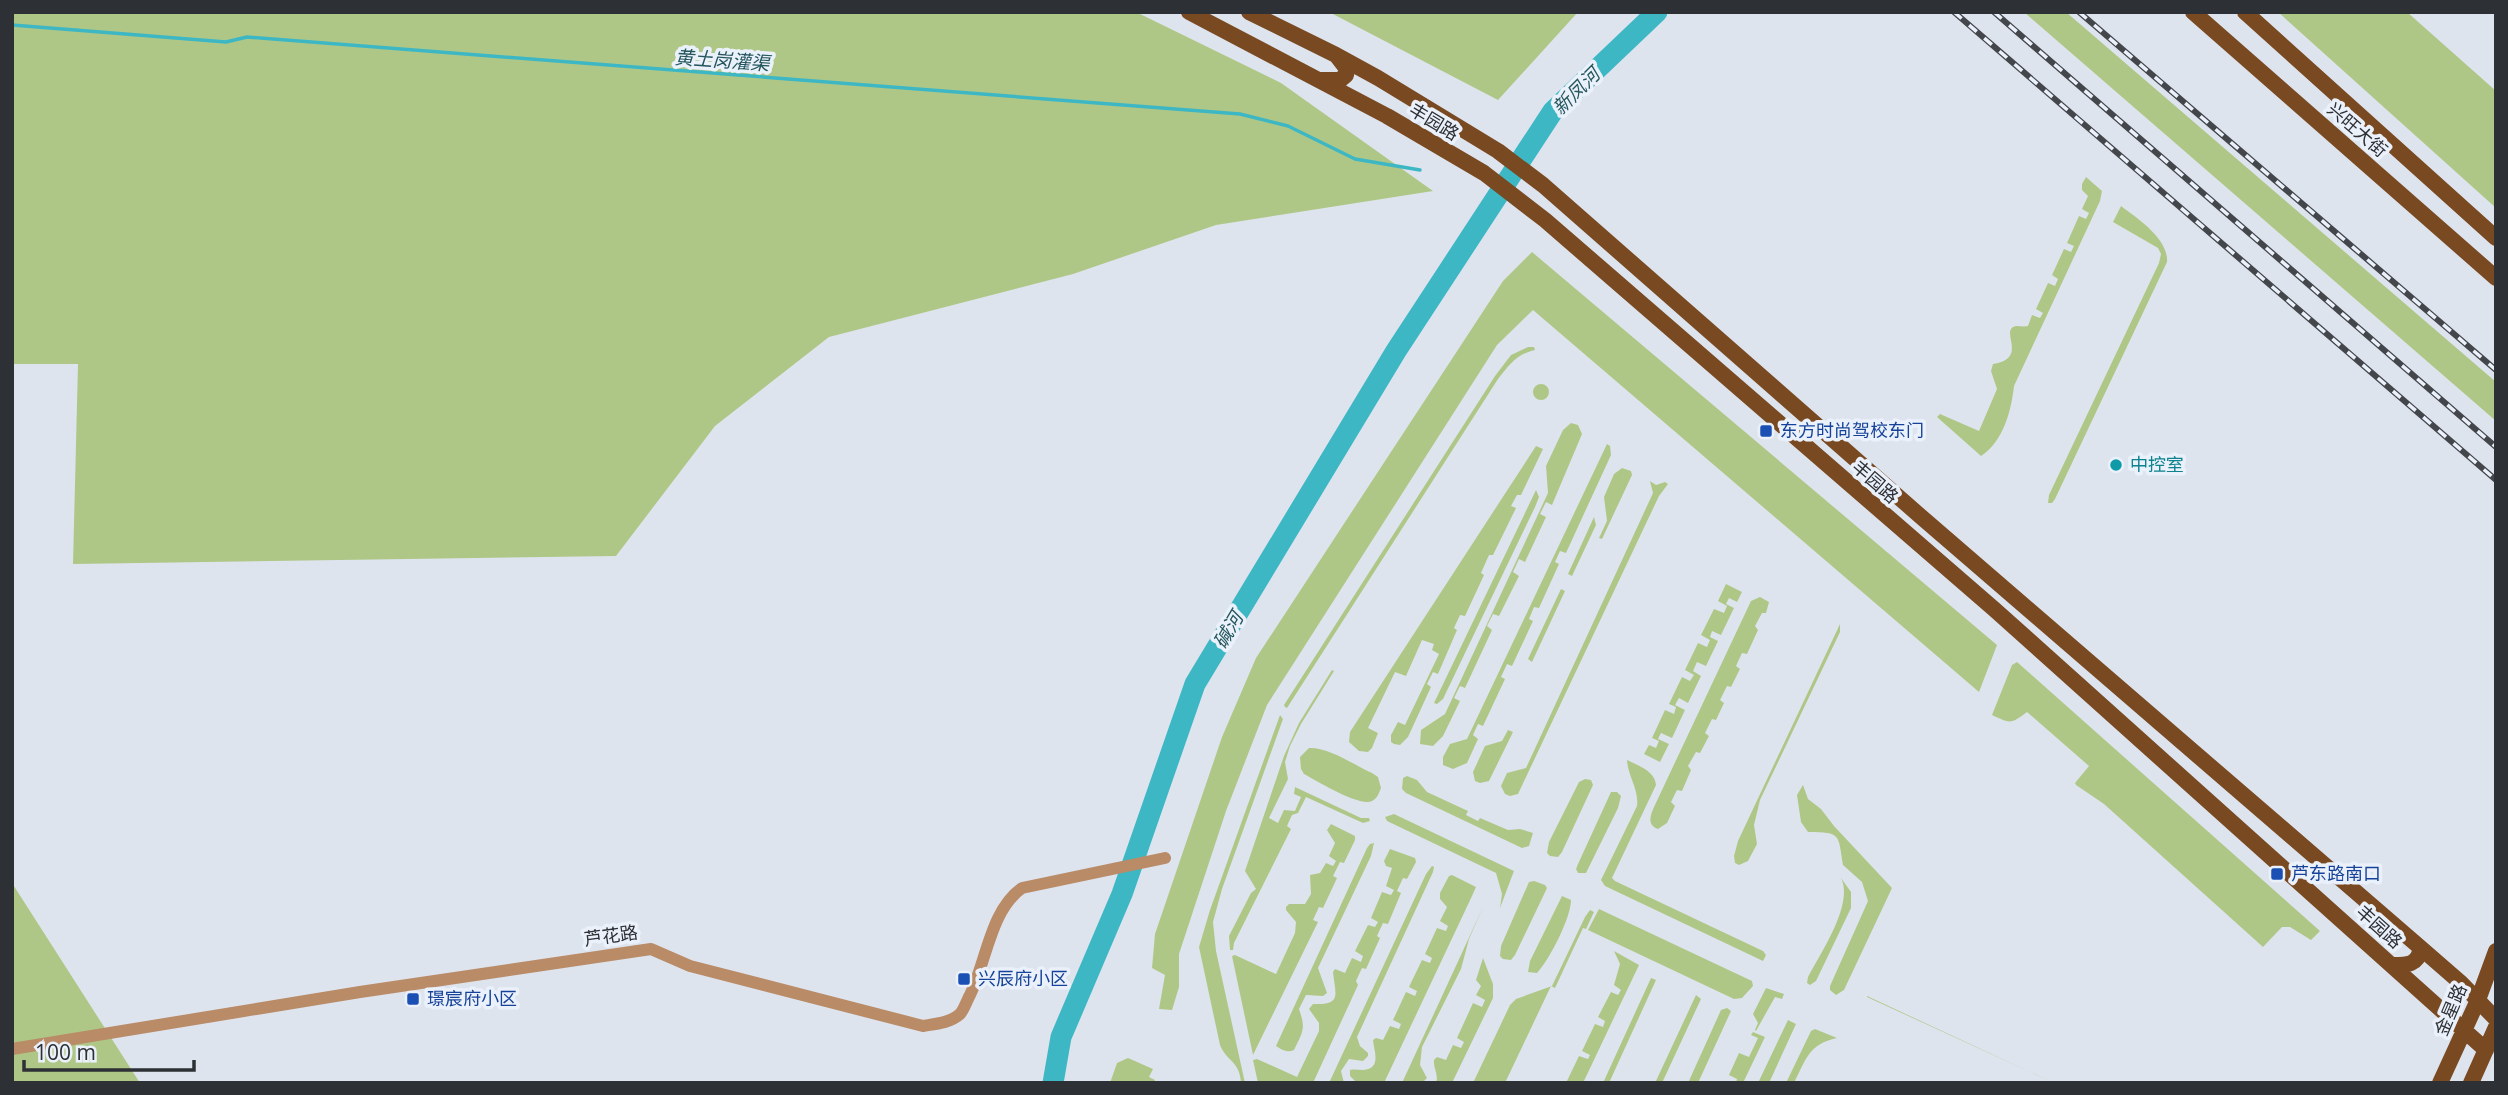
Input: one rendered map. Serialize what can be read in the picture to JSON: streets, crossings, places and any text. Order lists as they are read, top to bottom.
{
  "streets": {
    "main road": ["丰园路", "兴旺大街", "金星路"],
    "street": ["芦花路"]
  },
  "crossings": [
    ["丰园路", "金星路"]
  ],
  "water": ["黄土岗灌渠", "新凤河", "碱河"],
  "places": {
    "transit": [
      "东方时尚驾校东门",
      "芦东路南口",
      "兴辰府小区",
      "璟宸府小区"
    ],
    "other": ["中控室"]
  },
  "scale_bar": "100 m"
}
